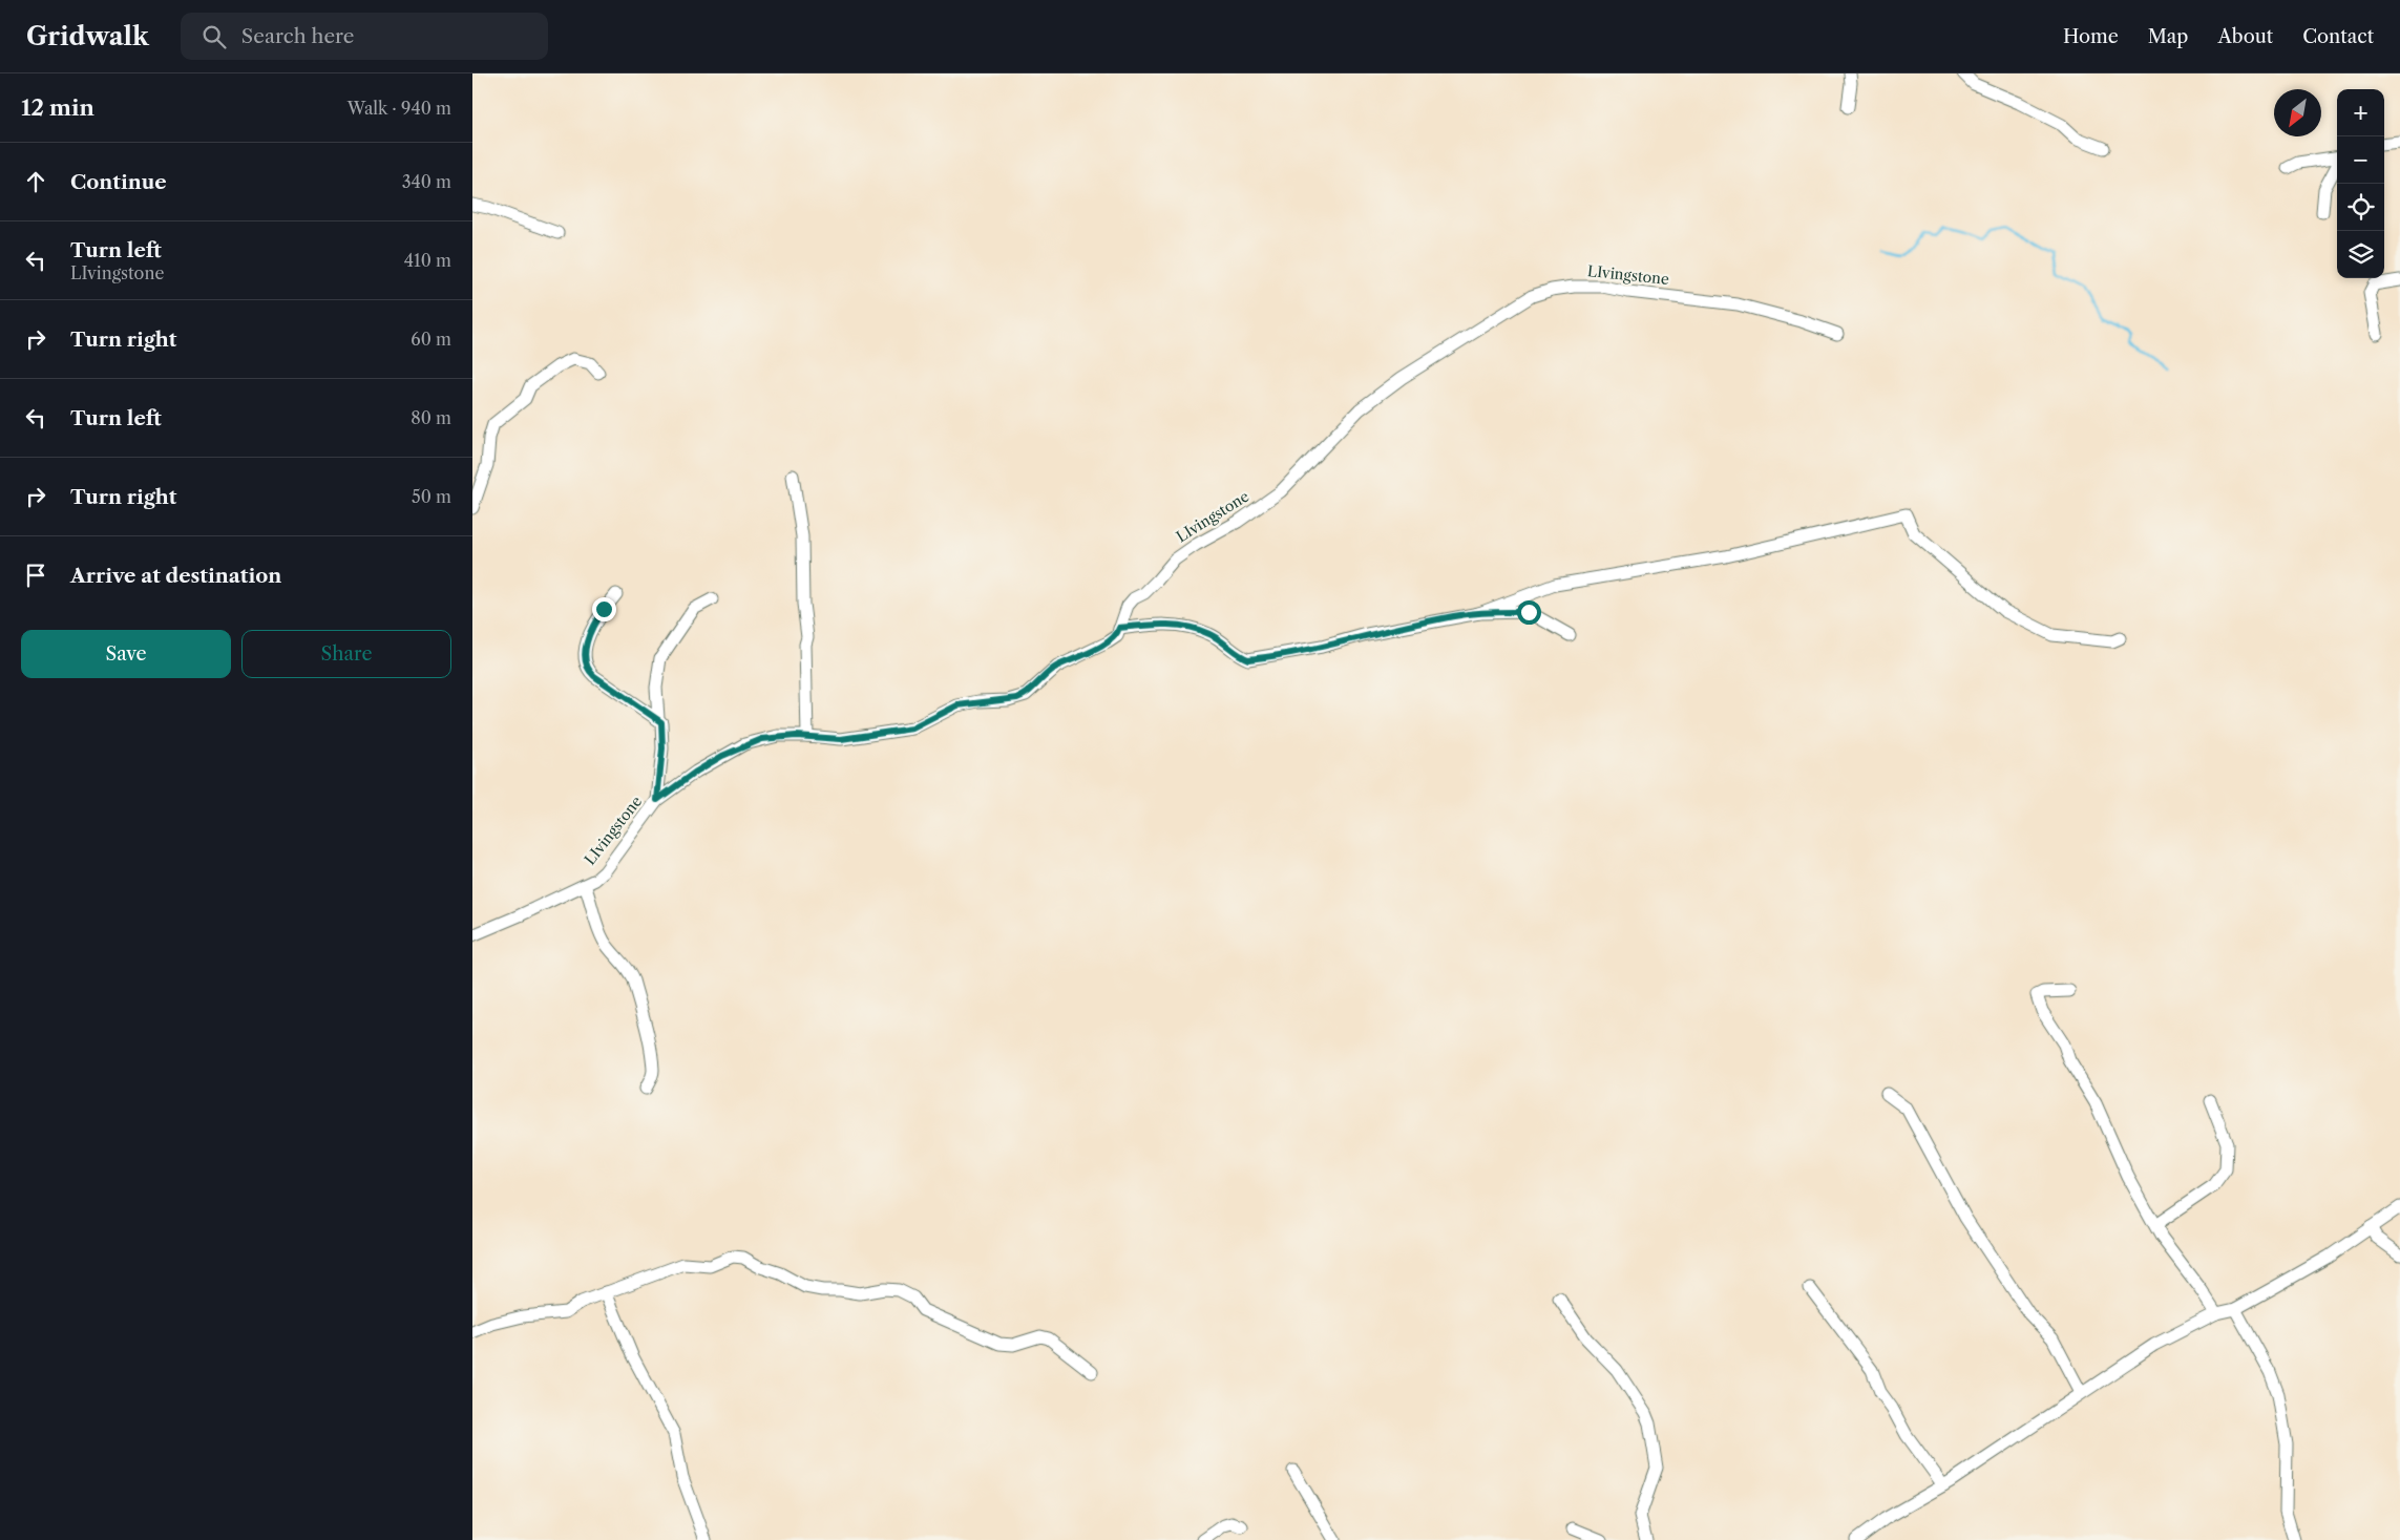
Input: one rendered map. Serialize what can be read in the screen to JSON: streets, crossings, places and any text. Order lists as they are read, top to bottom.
{
  "streets": {
    "street": ["LIvingstone"]
  },
  "north": "bottom left",
  "page": {
    "header": "Gridwalk",
    "search": "Search here",
    "nav": [
      "Home",
      "Map",
      "About",
      "Contact"
    ],
    "heading": ["12 min", "Walk · 940 m"],
    "map_buttons": ["+", "−"],
    "list": [
      ["Continue", "340 m"],
      ["Turn left", "LIvingstone", "410 m"],
      ["Turn right", "60 m"],
      ["Turn left", "80 m"],
      ["Turn right", "50 m"],
      "Arrive at destination"
    ],
    "buttons": ["Save", "Share"]
  }
}
